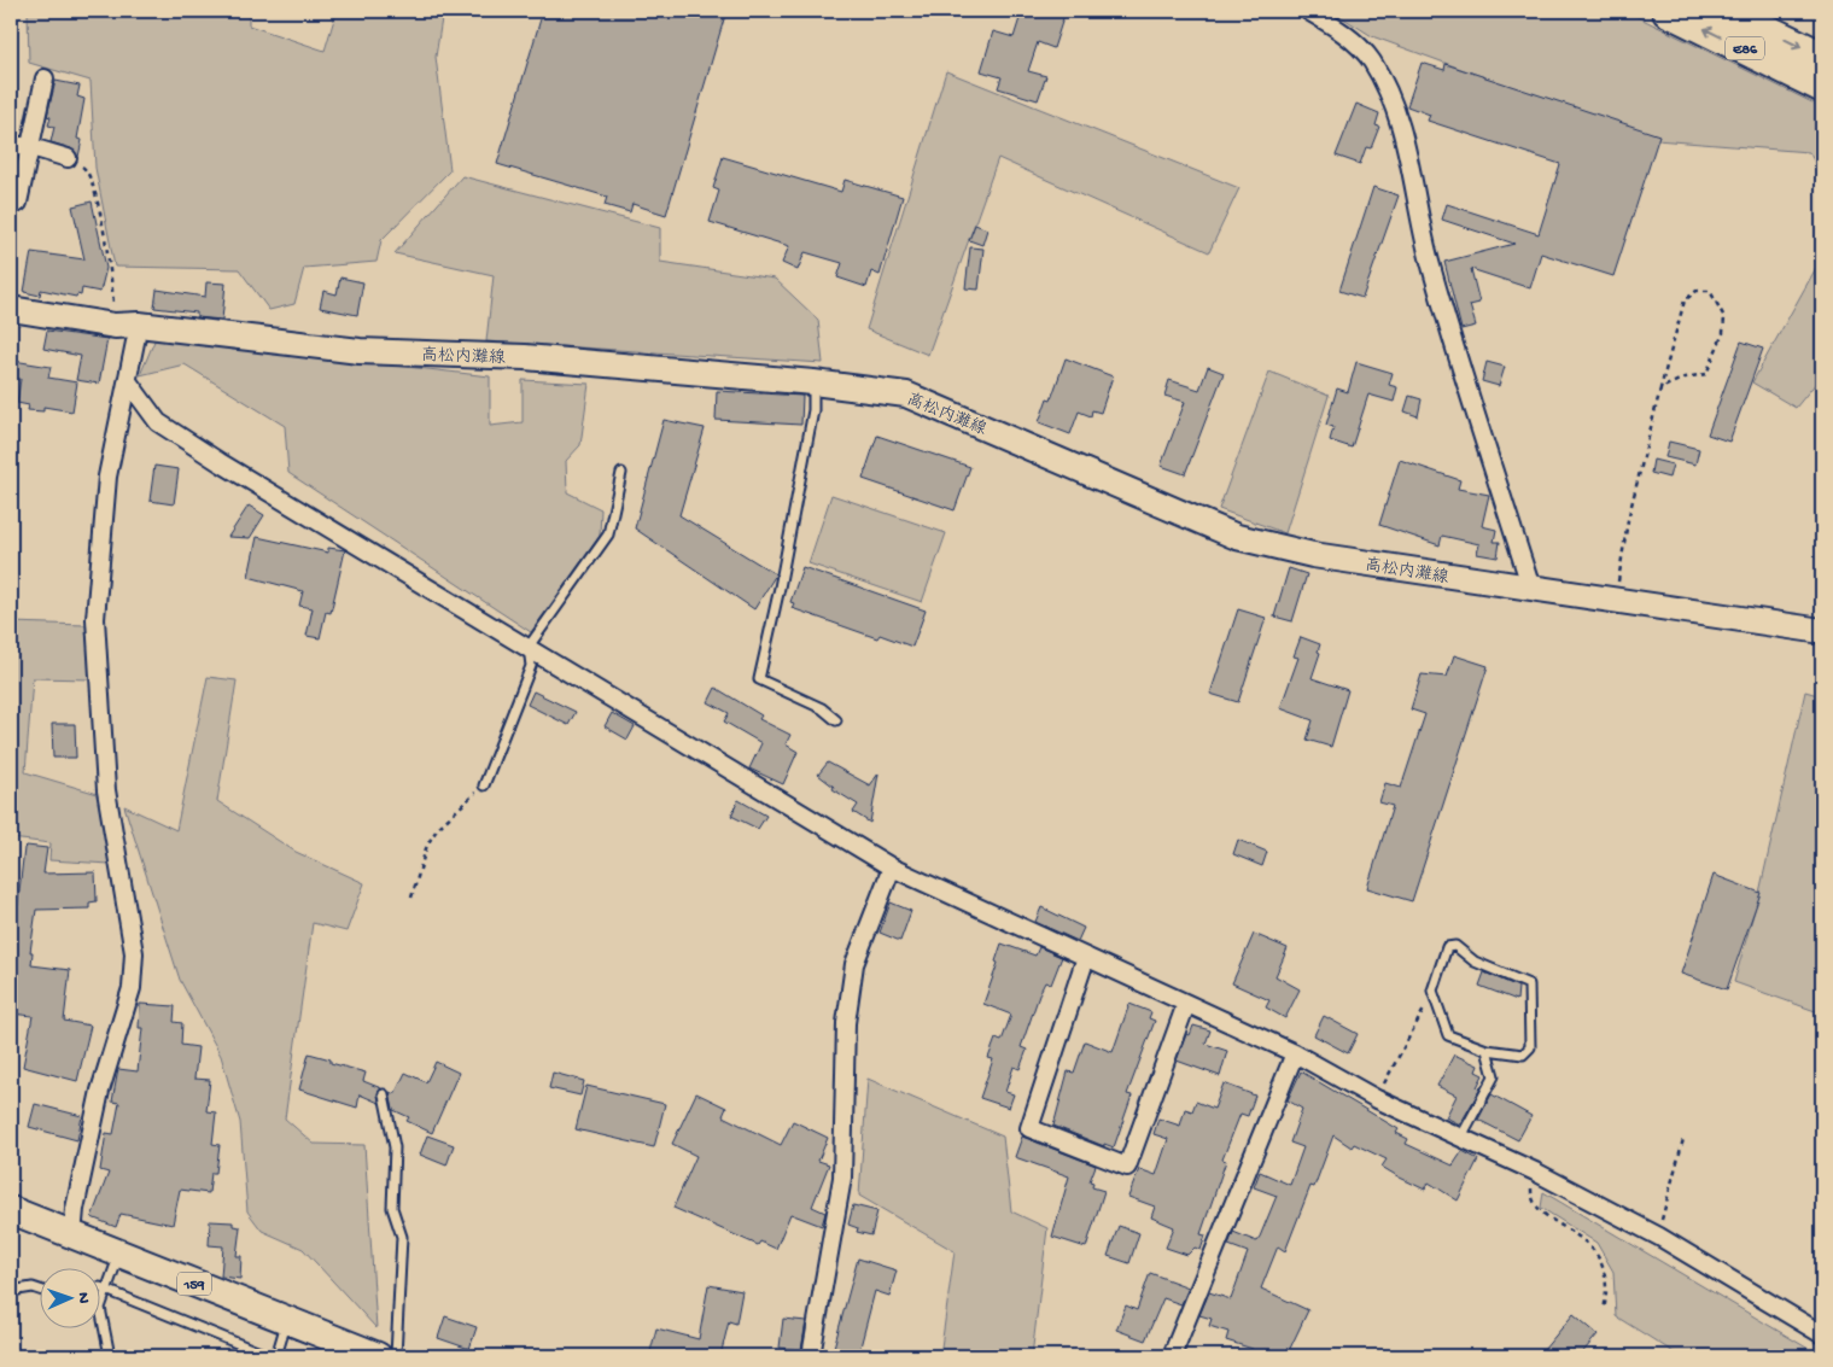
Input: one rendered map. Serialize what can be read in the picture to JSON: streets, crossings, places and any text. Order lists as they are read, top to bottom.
{
  "streets": {
    "highway": ["E86", "159"],
    "main road": ["高松内灘線"]
  },
  "north": "right"
}
